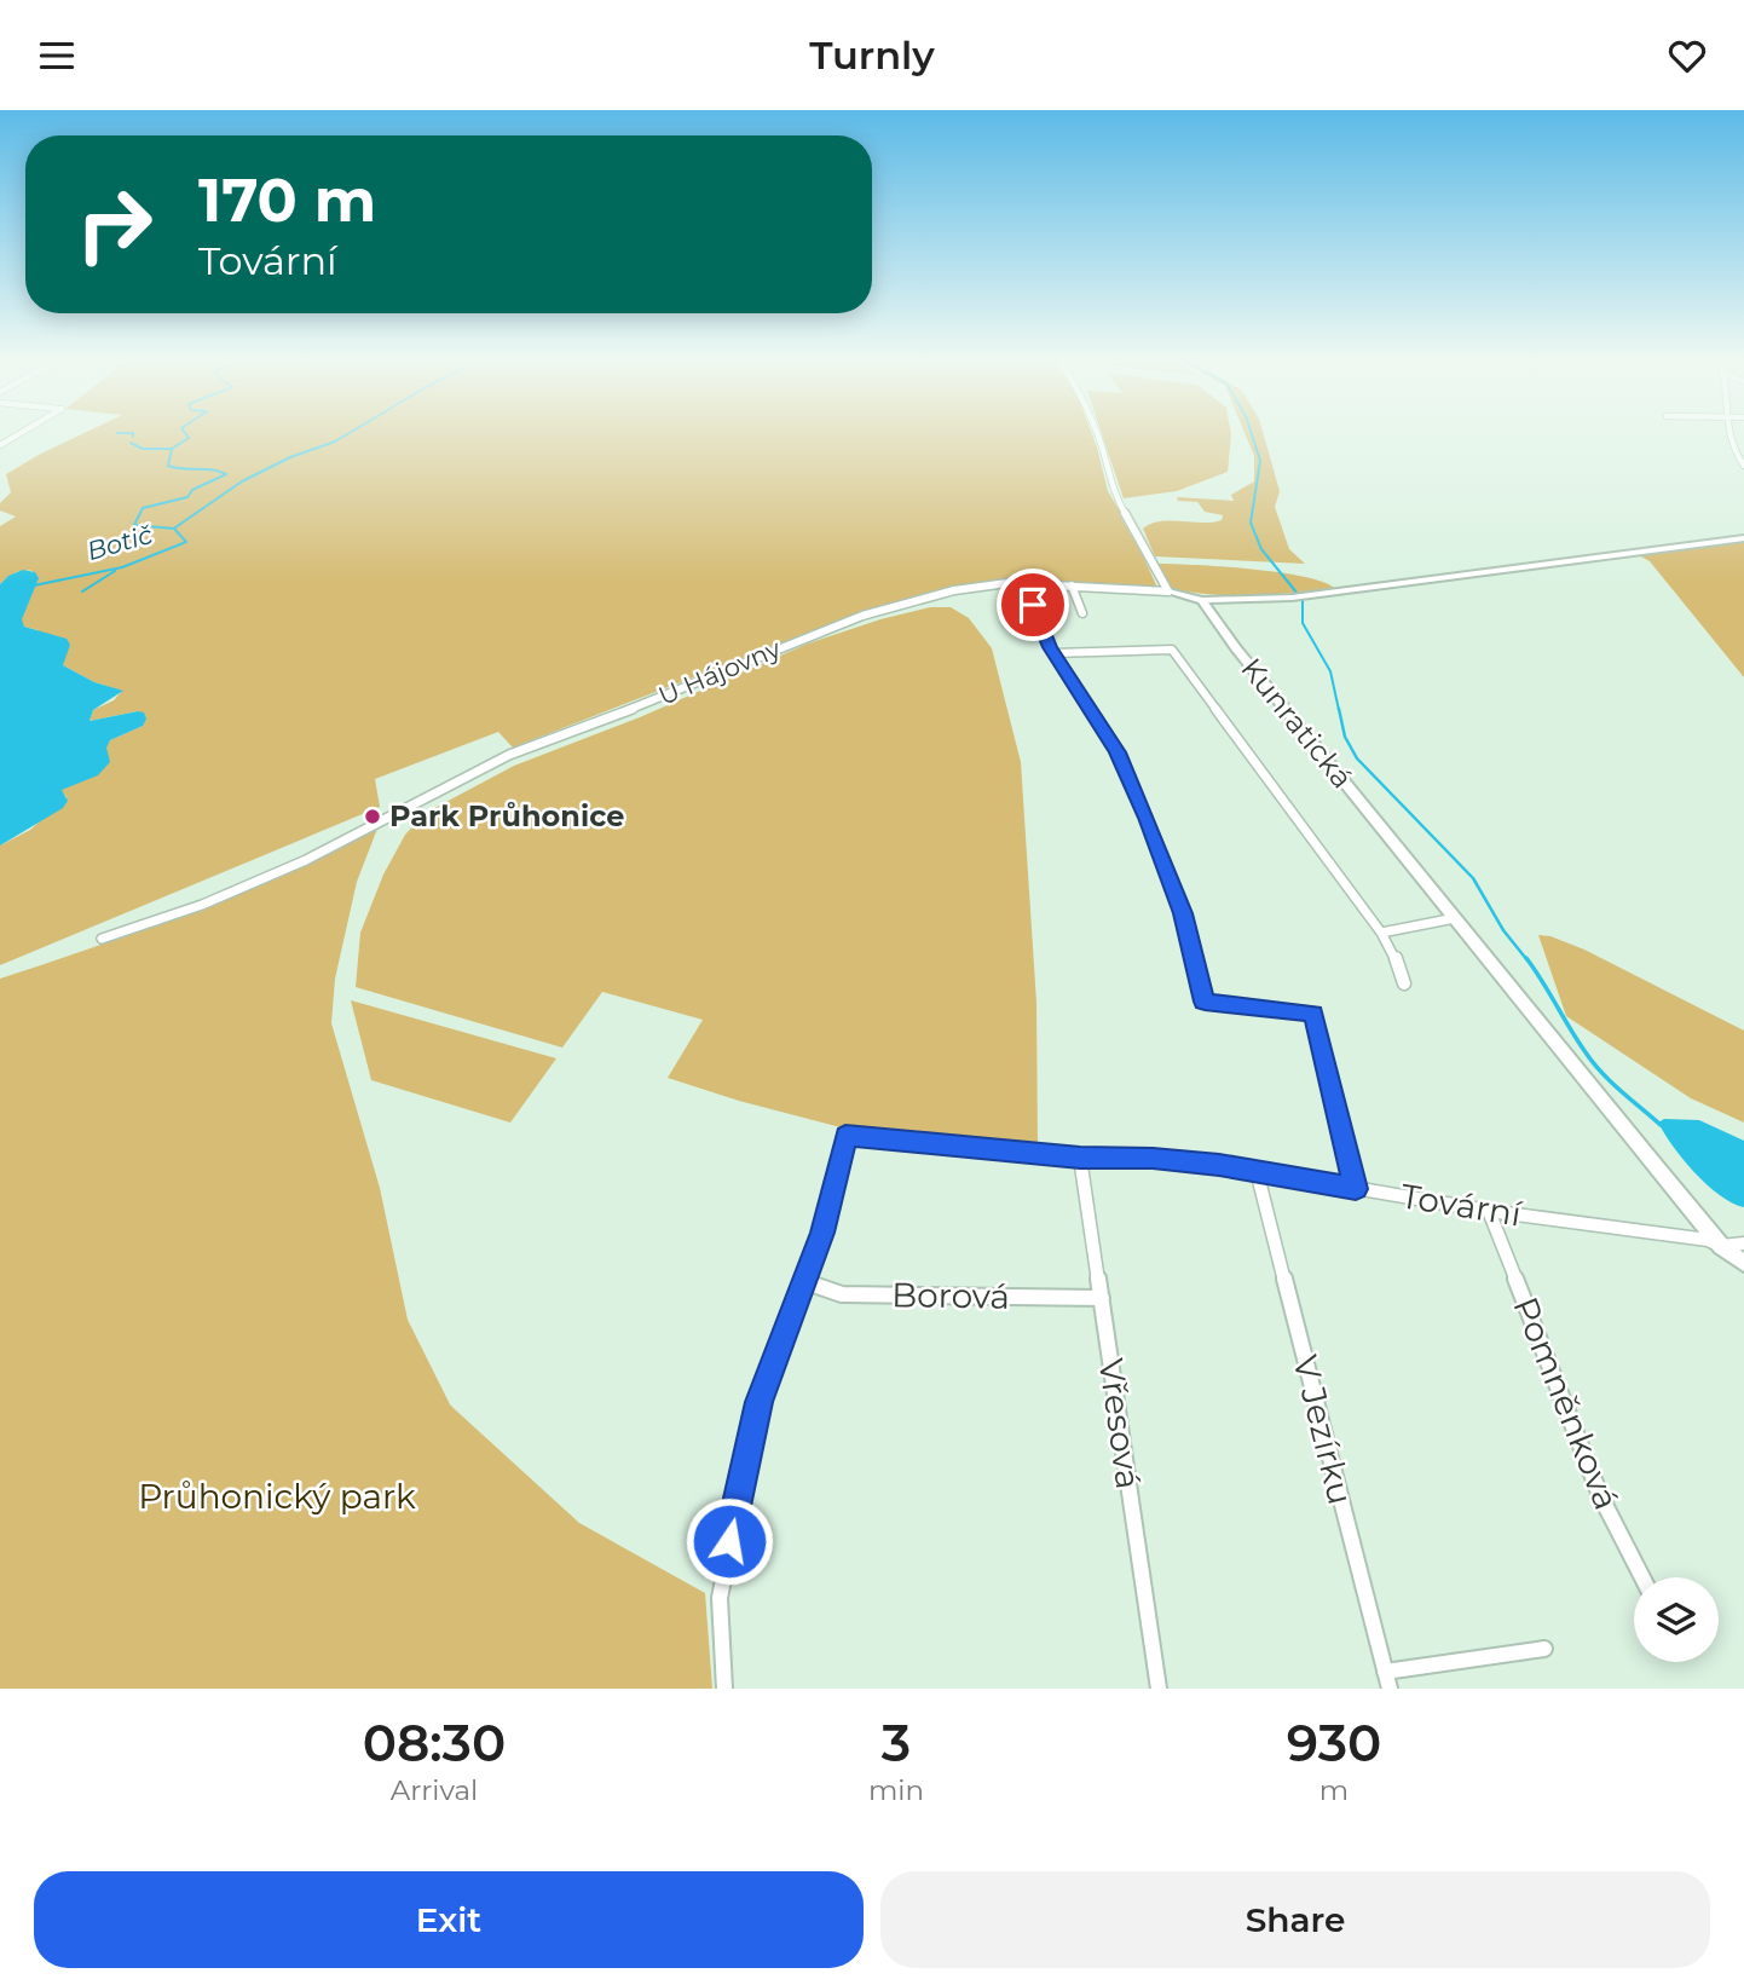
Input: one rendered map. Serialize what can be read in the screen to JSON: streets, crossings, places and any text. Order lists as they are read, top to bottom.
{
  "streets": {
    "street": [
      "U Hájovny",
      "Kunratická",
      "Tovární",
      "Borová",
      "Pomněnková",
      "Vřesová",
      "V Jezírku"
    ]
  },
  "crossings": [
    ["U Hájovny", "Kunratická"],
    ["Kunratická", "Tovární"],
    ["Tovární", "Borová"],
    ["Tovární", "Pomněnková"],
    ["Tovární", "Vřesová"],
    ["Tovární", "V Jezírku"],
    ["Borová", "Vřesová"]
  ],
  "water": ["Botič"],
  "parks": ["Průhonický park"],
  "places": ["Park Průhonice"],
  "page": {
    "header": "Turnly",
    "turn": ["170 m", "Tovární"],
    "eta": [
      "08:30",
      "Arrival",
      "3",
      "min",
      "930",
      "m"
    ],
    "buttons": ["Exit", "Share"]
  }
}
